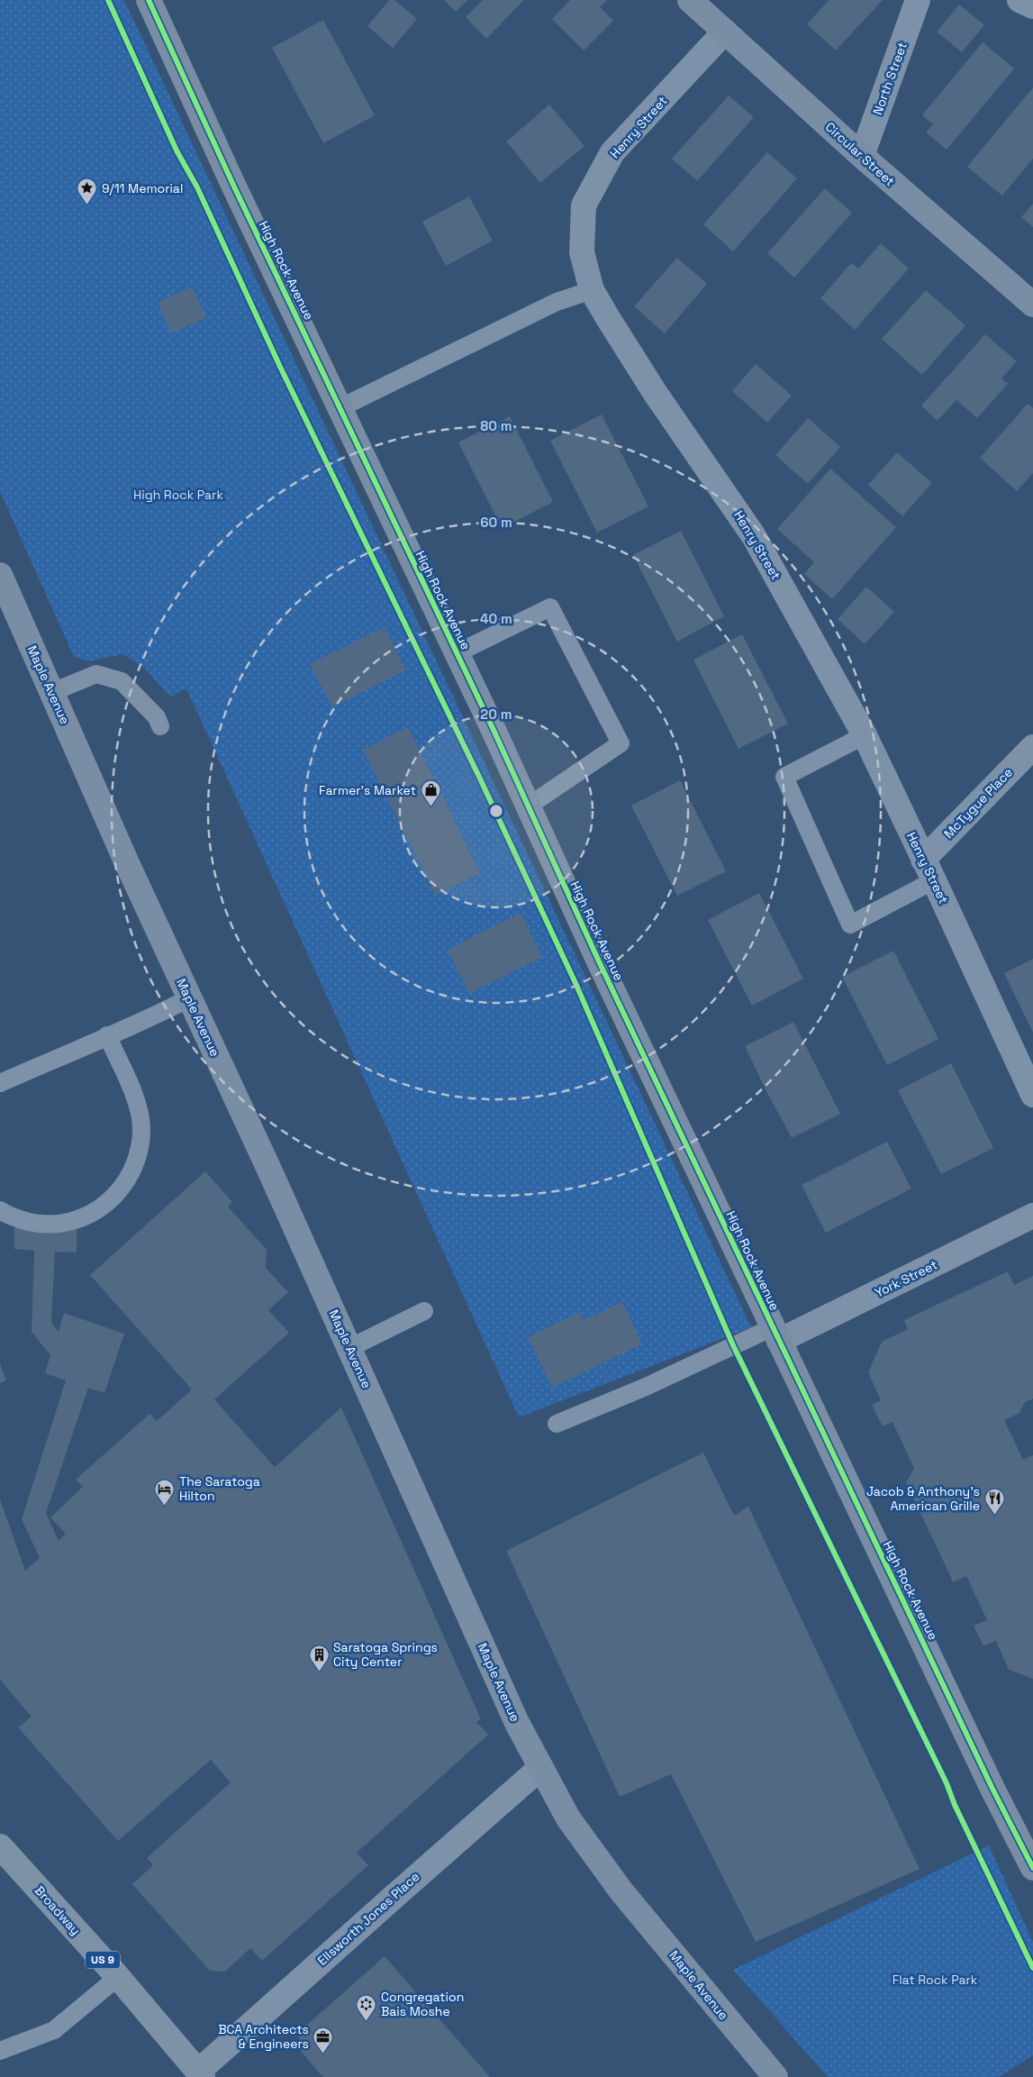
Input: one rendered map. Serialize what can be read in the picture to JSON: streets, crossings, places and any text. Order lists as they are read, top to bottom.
{
  "streets": {
    "highway": ["Broadway", "US 9"],
    "street": [
      "North Street",
      "Henry Street",
      "Circular Street",
      "High Rock Avenue",
      "Maple Avenue",
      "McTygue Place",
      "York Street",
      "Ellsworth Jones Place"
    ]
  },
  "crossings": [
    ["North Street", "Circular Street"],
    ["Henry Street", "Circular Street"],
    ["Henry Street", "McTygue Place"],
    ["High Rock Avenue", "York Street"],
    ["Maple Avenue", "Ellsworth Jones Place"],
    ["Broadway", "Ellsworth Jones Place"]
  ],
  "parks": ["High Rock Park", "Flat Rock Park"],
  "places": {
    "place": ["9/11 Memorial"],
    "shop": ["Farmer's Market"],
    "hotel": ["The Saratoga Hilton"],
    "restaurant": ["Jacob & Anthony's American Grille"],
    "building": ["Saratoga Springs City Center"],
    "synagogue": ["Congregation Bais Moshe"],
    "office": ["BCA Architects & Engineers"]
  },
  "rings": [
    "80 m",
    "60 m",
    "40 m",
    "20 m"
  ]
}
